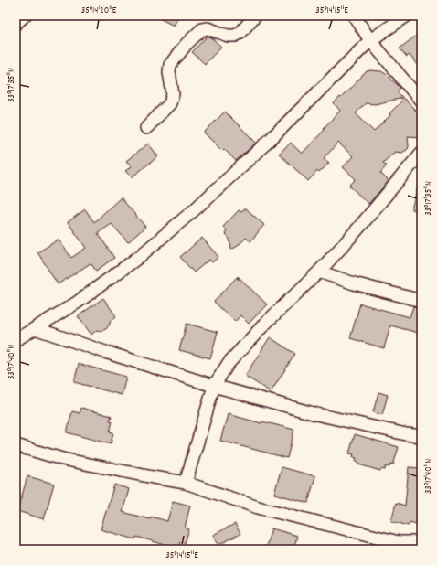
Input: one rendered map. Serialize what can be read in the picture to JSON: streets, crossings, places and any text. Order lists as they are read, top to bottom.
{
  "coordinates": [
    "35°14'20\"E",
    "35°14'15\"E",
    "33°17'35\"N",
    "33°17'40\"N"
  ]
}
